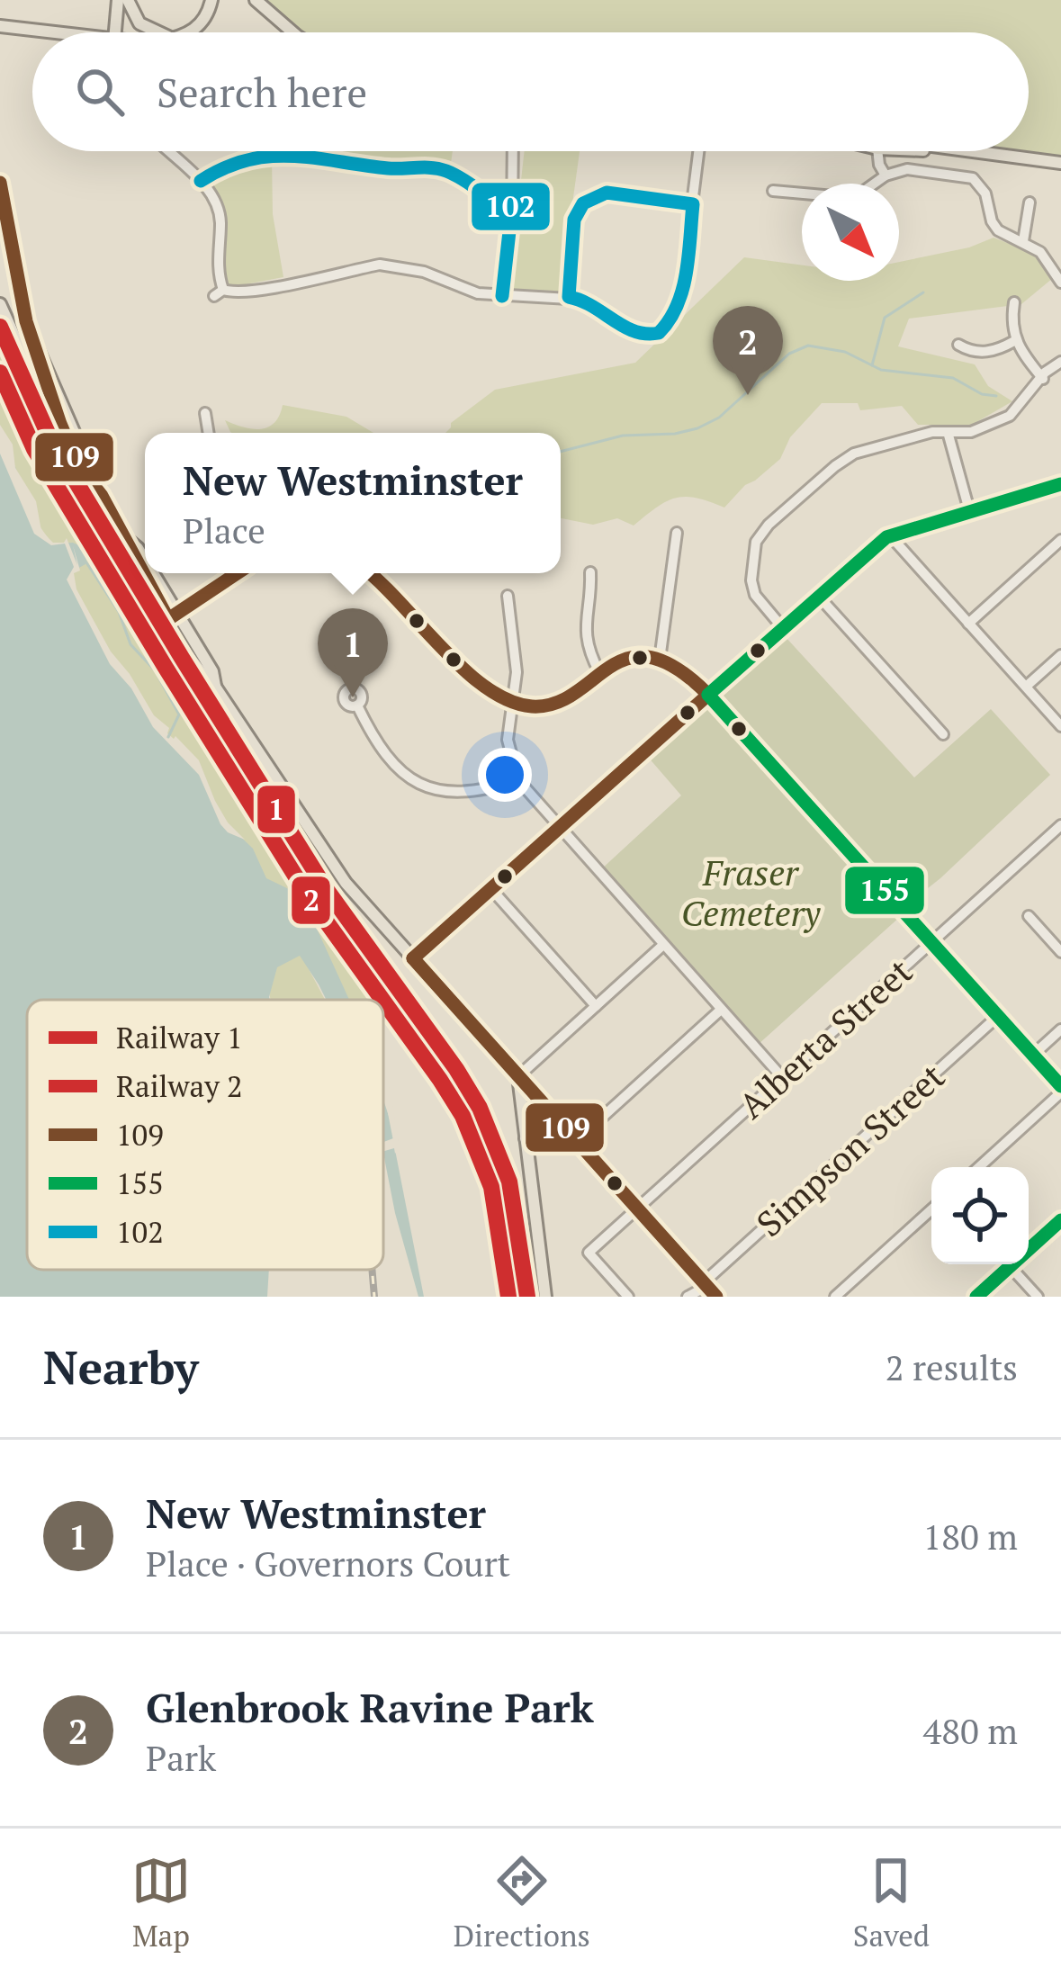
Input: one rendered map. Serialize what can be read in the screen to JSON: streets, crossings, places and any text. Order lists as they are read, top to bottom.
{
  "streets": {
    "street": ["Alberta Street", "Simpson Street"]
  },
  "parks": ["Fraser Cemetery"],
  "lines": [
    "transit line 102",
    "transit line 109",
    "rail line 1",
    "rail line 2",
    "transit line 155"
  ],
  "legend": [
    "Railway 1",
    "Railway 2",
    "109",
    "155",
    "102"
  ],
  "north": "bottom right",
  "page": {
    "search": "Search here",
    "pins": ["2", "1"],
    "popup": ["New Westminster", "Place"],
    "heading": ["Nearby", "2 results"],
    "list": [
      {
        "mark": "1",
        "name": "New Westminster",
        "note": "Place · Governors Court",
        "value": "180 m"
      },
      {
        "mark": "2",
        "name": "Glenbrook Ravine Park",
        "note": "Park",
        "value": "480 m"
      }
    ],
    "nav": ["Map", "Directions", "Saved"]
  }
}
